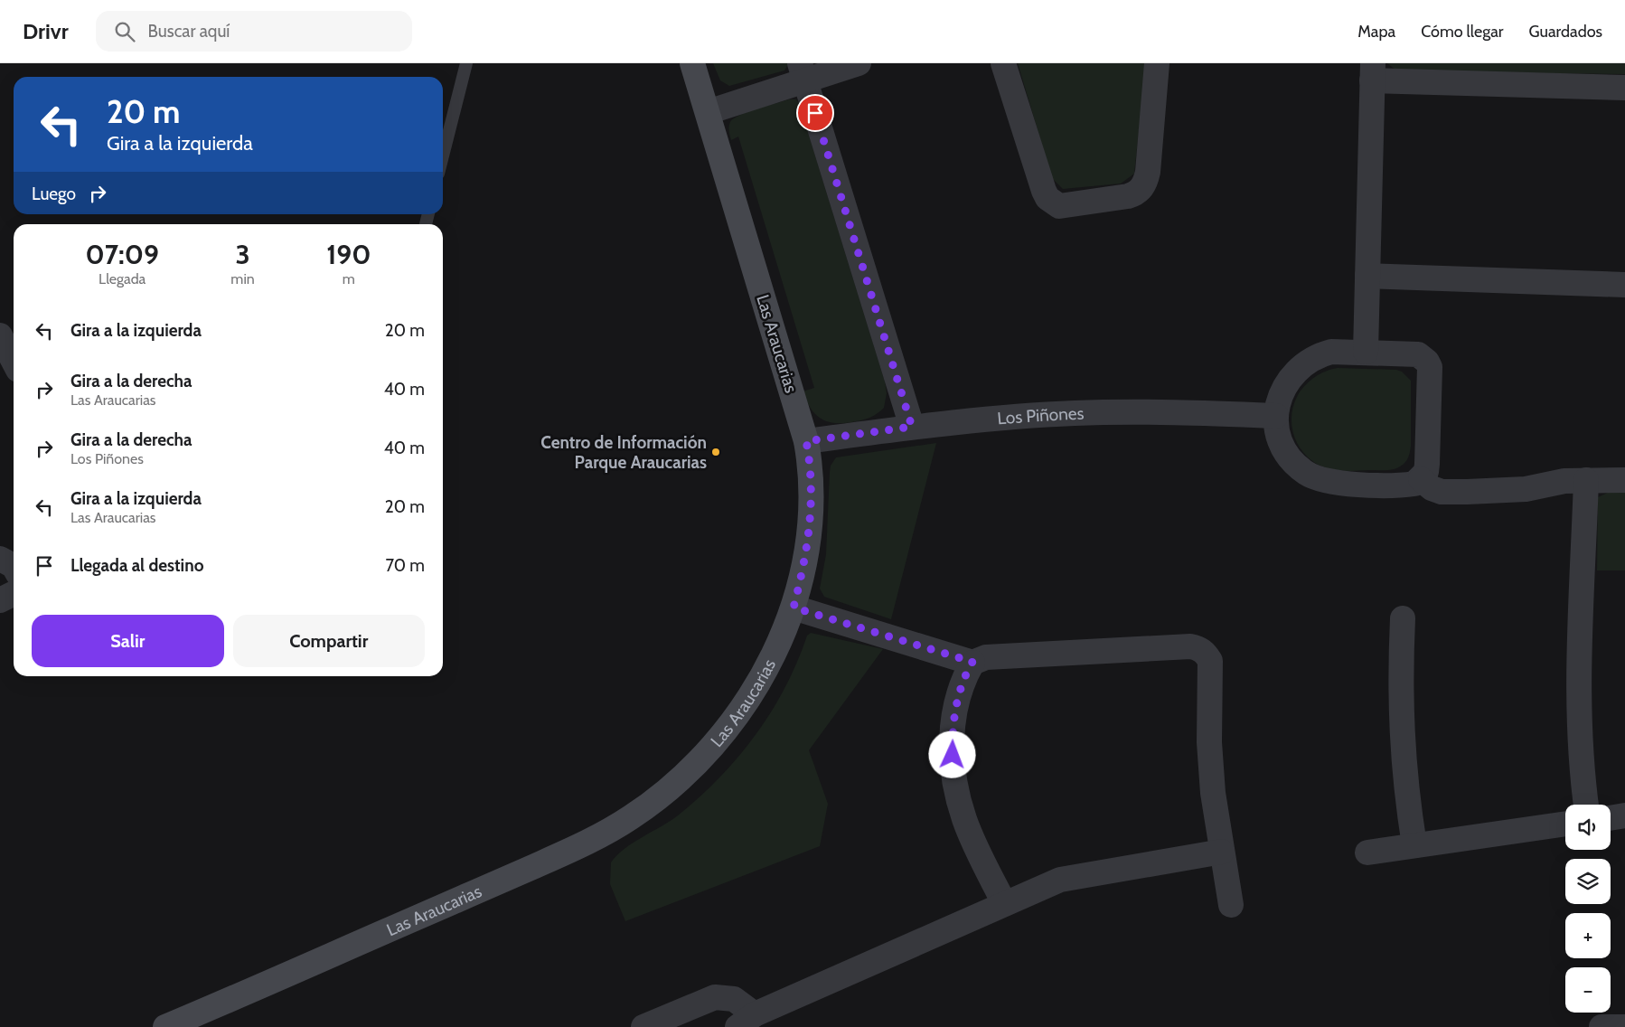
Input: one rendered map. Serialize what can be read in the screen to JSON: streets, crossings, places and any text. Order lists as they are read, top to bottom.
{
  "streets": {
    "street": ["Las Araucarias", "Los Piñones"]
  },
  "crossings": [
    ["Las Araucarias", "Los Piñones"]
  ],
  "places": ["Centro de Información Parque Araucarias"],
  "page": {
    "header": "Drivr",
    "search": "Buscar aquí",
    "nav": ["Mapa", "Cómo llegar", "Guardados"],
    "turn": ["20 m", "Gira a la izquierda"],
    "then": "Luego",
    "eta": [
      "07:09",
      "Llegada",
      "3",
      "min",
      "190",
      "m"
    ],
    "list": [
      {
        "name": "Gira a la izquierda",
        "value": "20 m"
      },
      {
        "name": "Gira a la derecha",
        "note": "Las Araucarias",
        "value": "40 m"
      },
      {
        "name": "Gira a la derecha",
        "note": "Los Piñones",
        "value": "40 m"
      },
      {
        "name": "Gira a la izquierda",
        "note": "Las Araucarias",
        "value": "20 m"
      },
      {
        "name": "Llegada al destino",
        "value": "70 m"
      }
    ],
    "buttons": ["Salir", "Compartir"],
    "map_buttons": ["+", "−"]
  }
}
